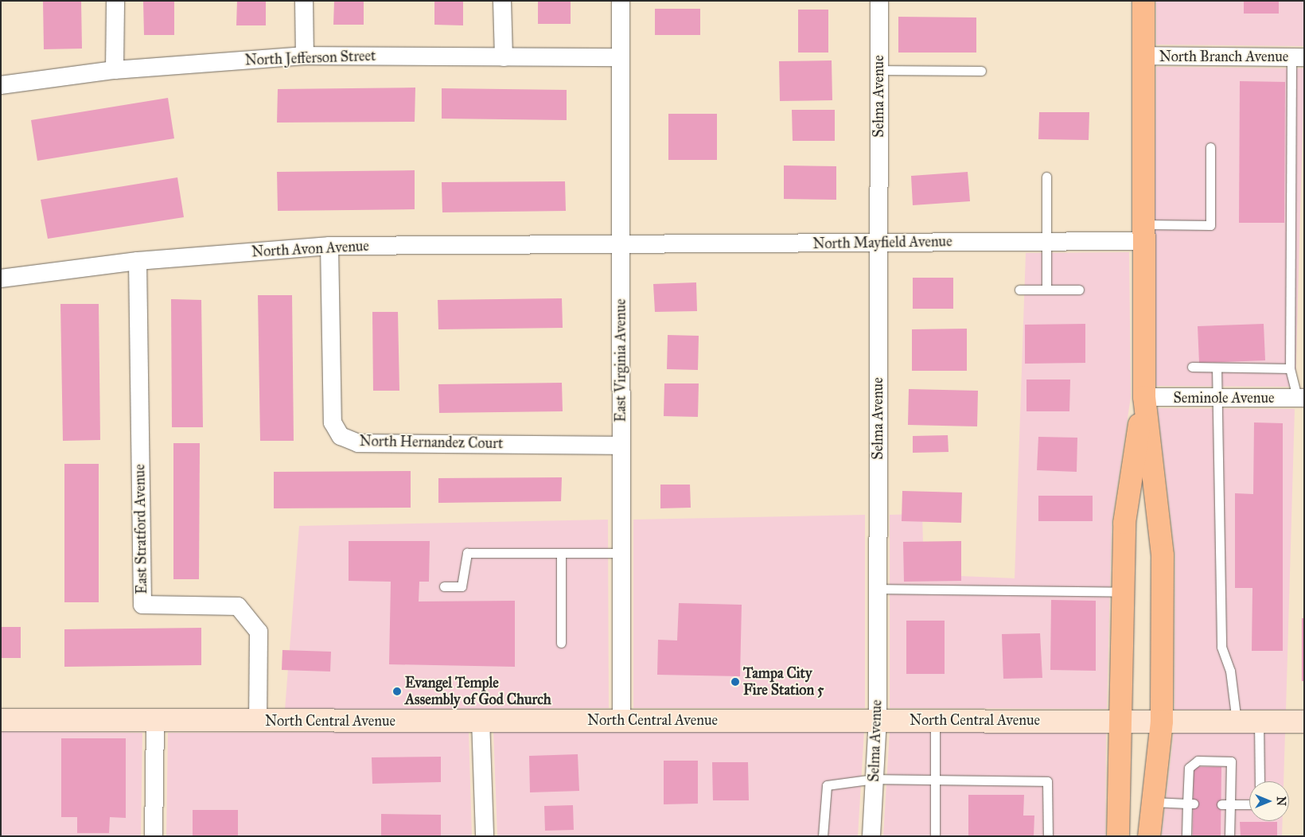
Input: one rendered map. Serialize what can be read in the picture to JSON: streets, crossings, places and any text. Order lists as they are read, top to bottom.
{
  "streets": {
    "street": [
      "North Branch Avenue",
      "North Jefferson Street",
      "Selma Avenue",
      "North Mayfield Avenue",
      "North Avon Avenue",
      "East Virginia Avenue",
      "Seminole Avenue",
      "North Hernandez Court",
      "East Stratford Avenue",
      "North Central Avenue"
    ]
  },
  "crossings": [
    ["North Jefferson Street", "East Virginia Avenue"],
    ["Selma Avenue", "North Mayfield Avenue"],
    ["Selma Avenue", "North Central Avenue"],
    ["North Mayfield Avenue", "North Avon Avenue"],
    ["North Mayfield Avenue", "East Virginia Avenue"],
    ["North Avon Avenue", "East Virginia Avenue"],
    ["North Avon Avenue", "North Hernandez Court"],
    ["North Avon Avenue", "East Stratford Avenue"],
    ["East Virginia Avenue", "North Hernandez Court"],
    ["East Virginia Avenue", "North Central Avenue"],
    ["East Stratford Avenue", "North Central Avenue"]
  ],
  "places": ["Tampa City Fire Station 5", "Evangel Temple Assembly of God Church"],
  "north": "right"
}
